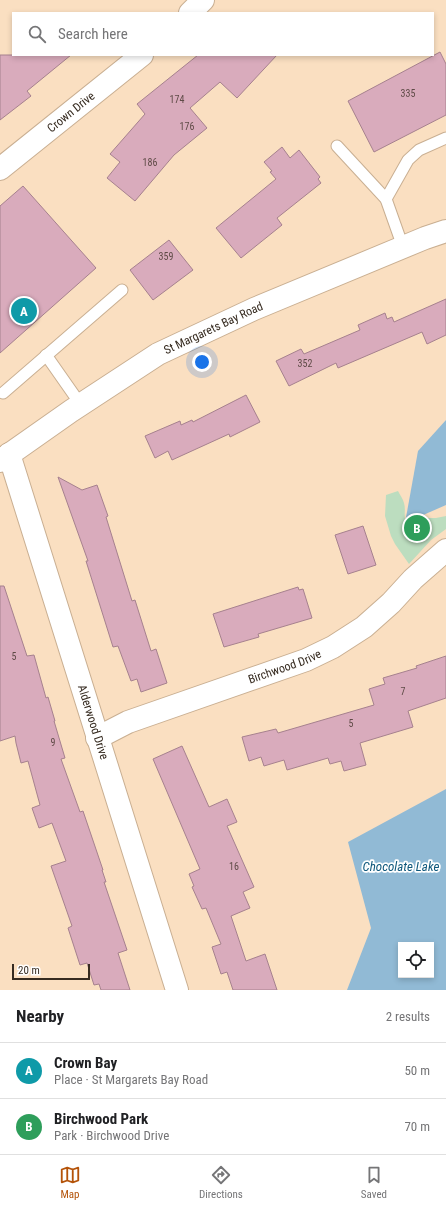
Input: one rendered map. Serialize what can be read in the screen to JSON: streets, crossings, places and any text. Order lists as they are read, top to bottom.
{
  "streets": {
    "street": [
      "Crown Drive",
      "St Margarets Bay Road",
      "Birchwood Drive",
      "Alderwood Drive"
    ]
  },
  "crossings": [
    ["St Margarets Bay Road", "Alderwood Drive"],
    ["Birchwood Drive", "Alderwood Drive"]
  ],
  "water": ["Chocolate Lake"],
  "house_numbers": [
    "335",
    "174",
    "176",
    "186",
    "359",
    "352",
    "5",
    "7",
    "5",
    "9",
    "16"
  ],
  "scale_bar": "20 m",
  "page": {
    "search": "Search here",
    "pins": ["A", "B"],
    "scale": "20 m",
    "heading": ["Nearby", "2 results"],
    "list": [
      {
        "mark": "A",
        "name": "Crown Bay",
        "note": "Place · St Margarets Bay Road",
        "value": "50 m"
      },
      {
        "mark": "B",
        "name": "Birchwood Park",
        "note": "Park · Birchwood Drive",
        "value": "70 m"
      }
    ],
    "nav": ["Map", "Directions", "Saved"]
  }
}
